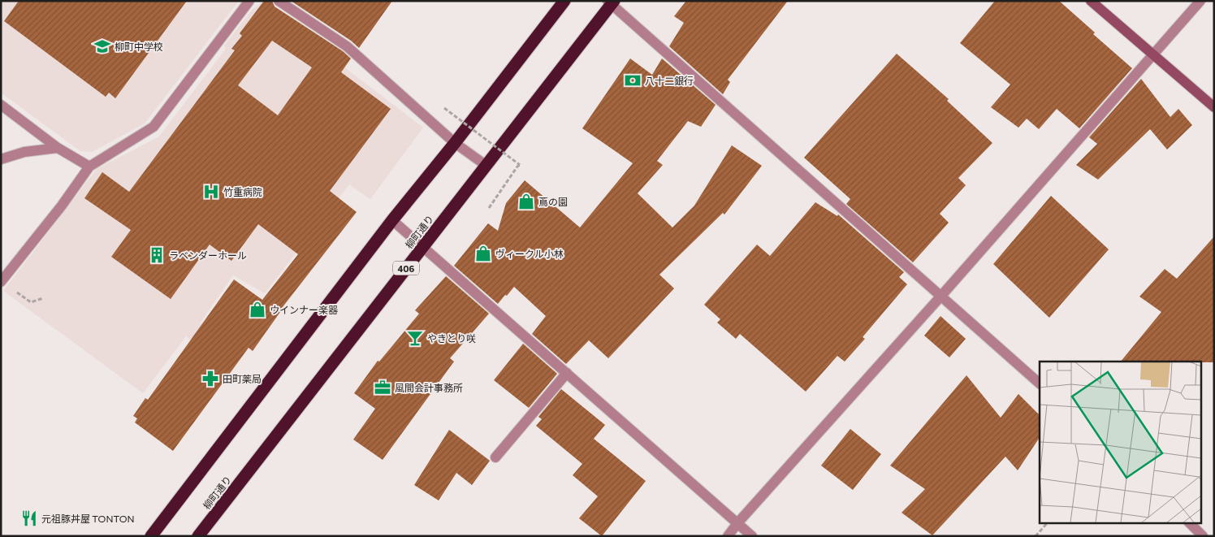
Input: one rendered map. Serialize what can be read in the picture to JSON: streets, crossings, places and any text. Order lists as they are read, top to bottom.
{
  "streets": {
    "highway": ["柳町通り", "406"]
  },
  "places": {
    "school or university": ["柳町中学校"],
    "bank": ["八十二銀行"],
    "hospital": ["竹重病院"],
    "shop": ["蔦の園", "ヴィークル小林", "ウインナー楽器"],
    "building": ["ラベンダーホール"],
    "bar": ["やきとり咲"],
    "pharmacy": ["田町薬局"],
    "office": ["風間会計事務所"],
    "restaurant": ["元祖豚丼屋 TONTON"]
  }
}
